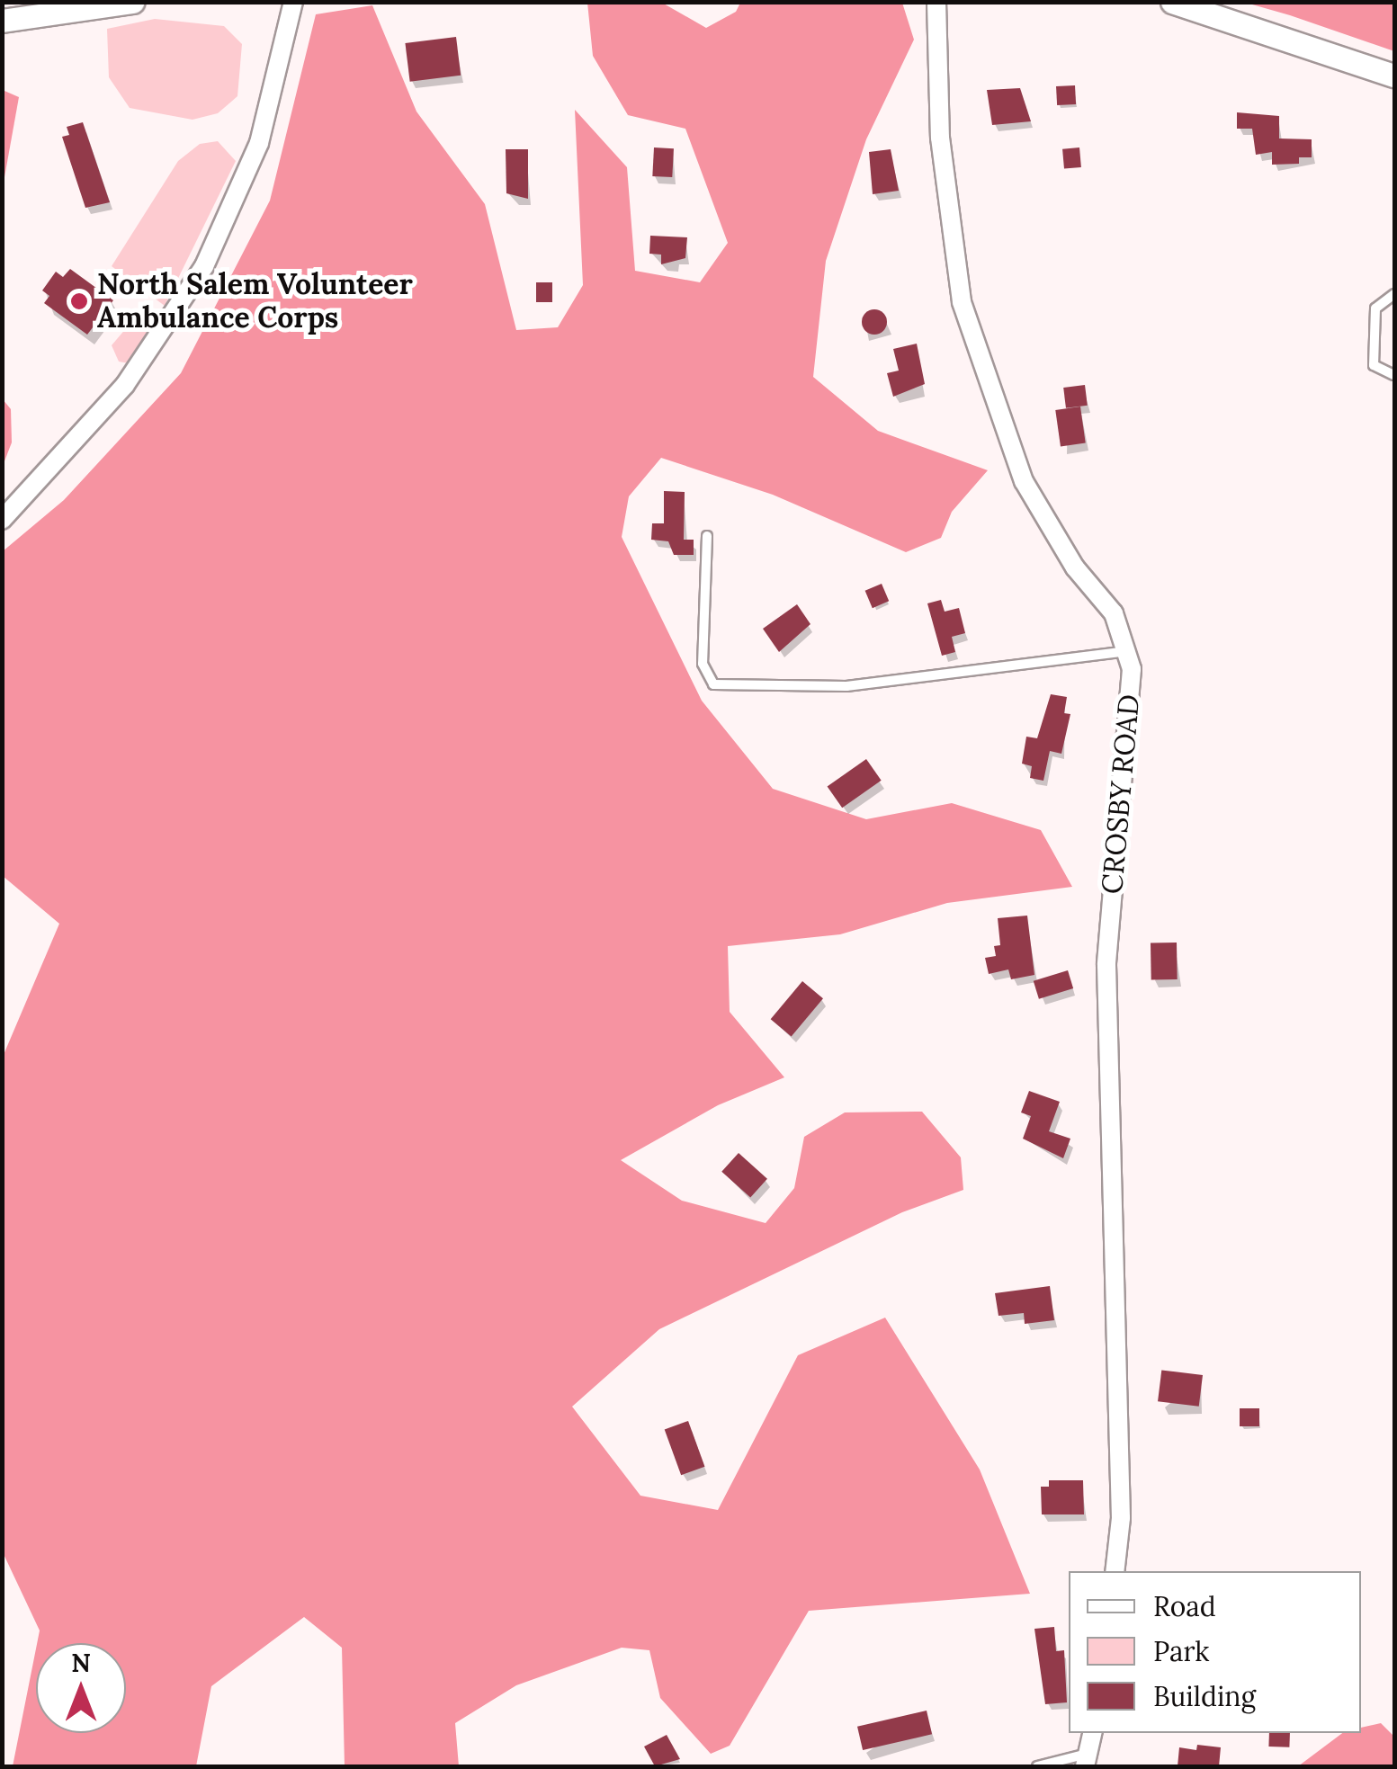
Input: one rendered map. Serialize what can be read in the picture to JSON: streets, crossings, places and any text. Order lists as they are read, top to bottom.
{
  "streets": {
    "street": ["CROSBY ROAD"]
  },
  "places": ["North Salem Volunteer Ambulance Corps"],
  "legend": ["Road", "Park", "Building"],
  "north": "top"
}
